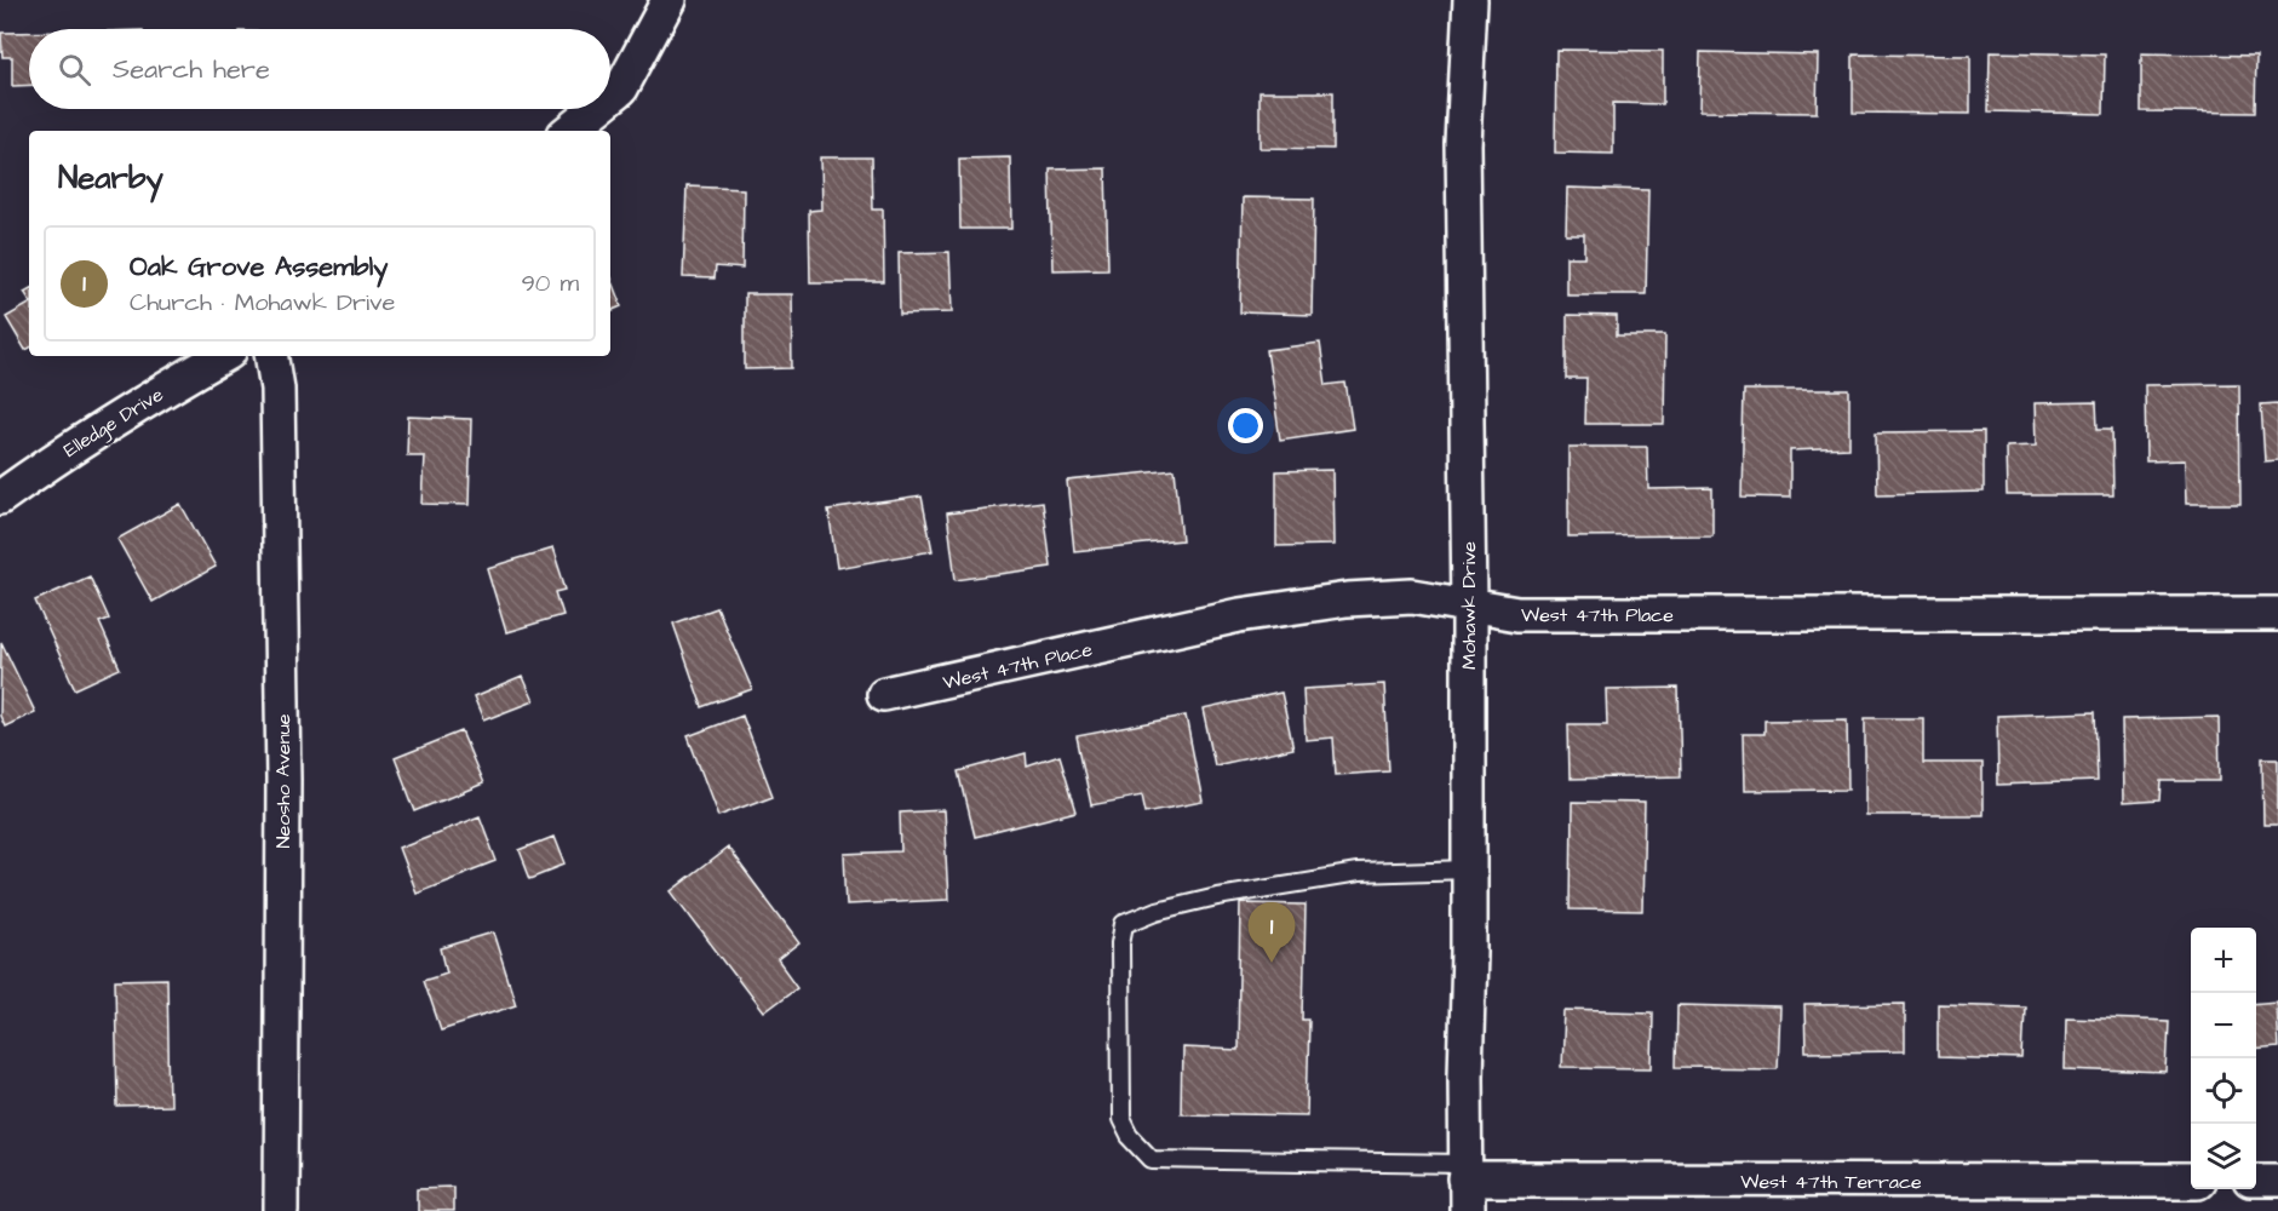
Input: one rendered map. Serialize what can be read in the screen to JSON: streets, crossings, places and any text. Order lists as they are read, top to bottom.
{
  "streets": {
    "street": [
      "Elledge Drive",
      "Mohawk Drive",
      "West 47th Place",
      "Neosho Avenue",
      "West 47th Terrace"
    ]
  },
  "crossings": [
    ["Mohawk Drive", "West 47th Place"],
    ["Mohawk Drive", "West 47th Terrace"]
  ],
  "page": {
    "search": "Search here",
    "heading": "Nearby",
    "list": [
      {
        "mark": "1",
        "name": "Oak Grove Assembly",
        "note": "Church · Mohawk Drive",
        "value": "90 m"
      }
    ],
    "pins": "1",
    "map_buttons": ["+", "−"]
  }
}
